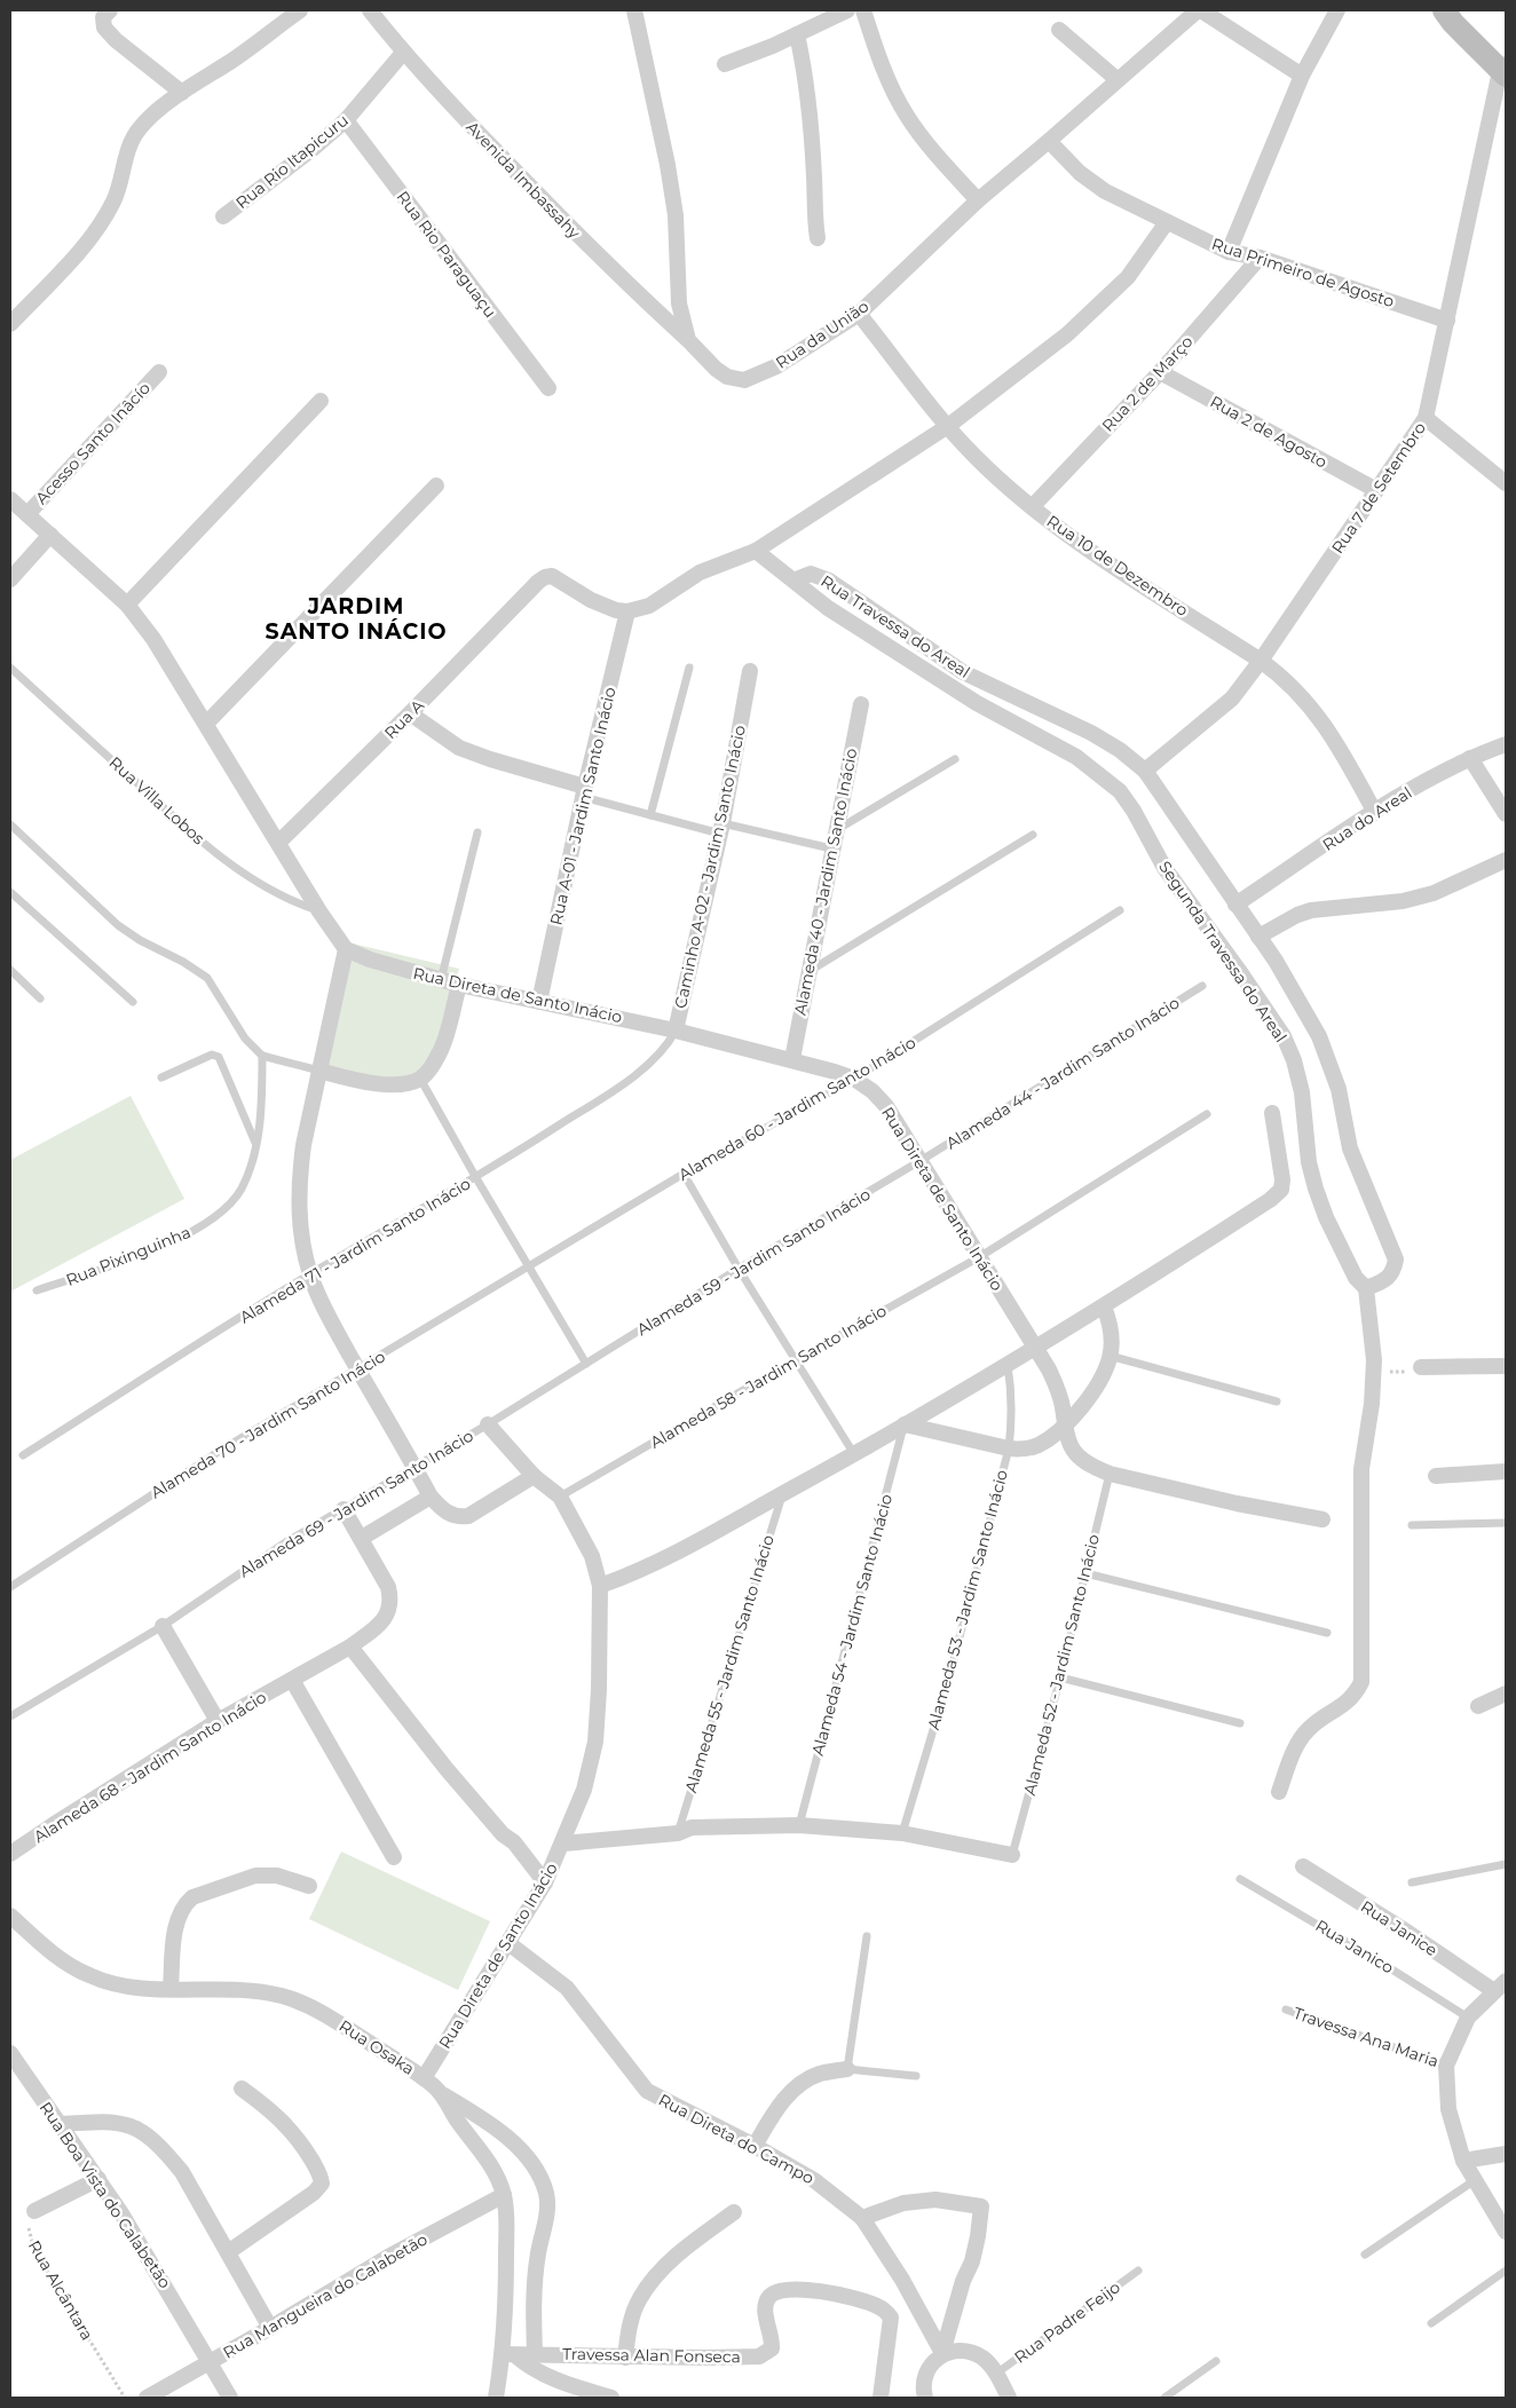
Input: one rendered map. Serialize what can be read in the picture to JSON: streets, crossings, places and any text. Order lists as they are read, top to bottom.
{
  "streets": {
    "street": [
      "Rua Rio Itapicuru",
      "Avenida Imbassahy",
      "Rua Rio Paraguaçu",
      "Rua Primeiro de Agosto",
      "Rua da União",
      "Rua 2 de Março",
      "Rua 2 de Agosto",
      "Acesso Santo Inâcío",
      "Rua 7 de Setembro",
      "Rua 10 de Dezembro",
      "Rua Travessa do Areal",
      "Rua A",
      "Rua A-01 - Jardim Santo Inácio",
      "Rua do Areal",
      "Caminho A-02 - Jardim Santo Inácio",
      "Alameda 40 - Jardim Santo Inácio",
      "Segunda Travessa do Areal",
      "Rua Direta de Santo Inácio",
      "Alameda 68 - Jardim Santo Inácio",
      "Rua Janice",
      "Rua Osaka",
      "Rua Direta do Campo",
      "Rua Boa Vista do Calabetão",
      "Rua Mangueira do Calabetão",
      "Travessa Alan Fonseca"
    ],
    "lane": [
      "Rua Villa Lobos",
      "Alameda 44 - Jardim Santo Inácio",
      "Alameda 60 - Jardim Santo Inácio",
      "Alameda 71 - Jardim Santo Inácio",
      "Rua Pixinguinha",
      "Alameda 59 - Jardim Santo Inácio",
      "Alameda 58 - Jardim Santo Inácio",
      "Alameda 70 - Jardim Santo Inácio",
      "Alameda 69 - Jardim Santo Inácio",
      "Alameda 53 - Jardim Santo Inácio",
      "Alameda 54 - Jardim Santo Inácio",
      "Alameda 55 - Jardim Santo Inácio",
      "Alameda 52 - Jardim Santo Inácio",
      "Rua Janico",
      "Travessa Ana Maria",
      "Rua Padre Feijo"
    ],
    "path": ["Rua Alcântara"]
  },
  "crossings": [
    ["Rua Rio Itapicuru", "Avenida Imbassahy"],
    ["Rua Rio Itapicuru", "Rua Rio Paraguaçu"],
    ["Avenida Imbassahy", "Rua da União"],
    ["Rua Primeiro de Agosto", "Rua da União"],
    ["Rua Primeiro de Agosto", "Rua 2 de Março"],
    ["Rua Primeiro de Agosto", "Rua 7 de Setembro"],
    ["Rua da União", "Rua 10 de Dezembro"],
    ["Rua 2 de Março", "Rua 2 de Agosto"],
    ["Rua 2 de Março", "Rua 10 de Dezembro"],
    ["Rua 2 de Agosto", "Rua 7 de Setembro"],
    ["Rua 7 de Setembro", "Rua 10 de Dezembro"],
    ["Rua 7 de Setembro", "Rua Travessa do Areal"],
    ["Rua 10 de Dezembro", "Rua do Areal"],
    ["Rua Travessa do Areal", "Segunda Travessa do Areal"],
    ["Rua A", "Rua A-01 - Jardim Santo Inácio"],
    ["Rua A-01 - Jardim Santo Inácio", "Rua Direta de Santo Inácio"],
    ["Caminho A-02 - Jardim Santo Inácio", "Rua Direta de Santo Inácio"],
    ["Caminho A-02 - Jardim Santo Inácio", "Alameda 71 - Jardim Santo Inácio"],
    ["Alameda 40 - Jardim Santo Inácio", "Rua Direta de Santo Inácio"],
    ["Rua Direta de Santo Inácio", "Alameda 44 - Jardim Santo Inácio"],
    ["Rua Direta de Santo Inácio", "Alameda 60 - Jardim Santo Inácio"],
    ["Rua Direta de Santo Inácio", "Alameda 71 - Jardim Santo Inácio"],
    ["Rua Direta de Santo Inácio", "Alameda 59 - Jardim Santo Inácio"],
    ["Rua Direta de Santo Inácio", "Alameda 58 - Jardim Santo Inácio"],
    ["Rua Direta de Santo Inácio", "Alameda 52 - Jardim Santo Inácio"],
    ["Rua Direta de Santo Inácio", "Rua Osaka"],
    ["Rua Direta de Santo Inácio", "Rua Direta do Campo"],
    ["Alameda 44 - Jardim Santo Inácio", "Alameda 59 - Jardim Santo Inácio"],
    ["Alameda 60 - Jardim Santo Inácio", "Alameda 70 - Jardim Santo Inácio"],
    ["Alameda 59 - Jardim Santo Inácio", "Alameda 69 - Jardim Santo Inácio"],
    ["Alameda 69 - Jardim Santo Inácio", "Alameda 68 - Jardim Santo Inácio"],
    ["Rua Osaka", "Rua Mangueira do Calabetão"],
    ["Rua Osaka", "Travessa Alan Fonseca"],
    ["Rua Boa Vista do Calabetão", "Rua Mangueira do Calabetão"]
  ],
  "districts": ["JARDIM SANTO INÁCIO"]
}
